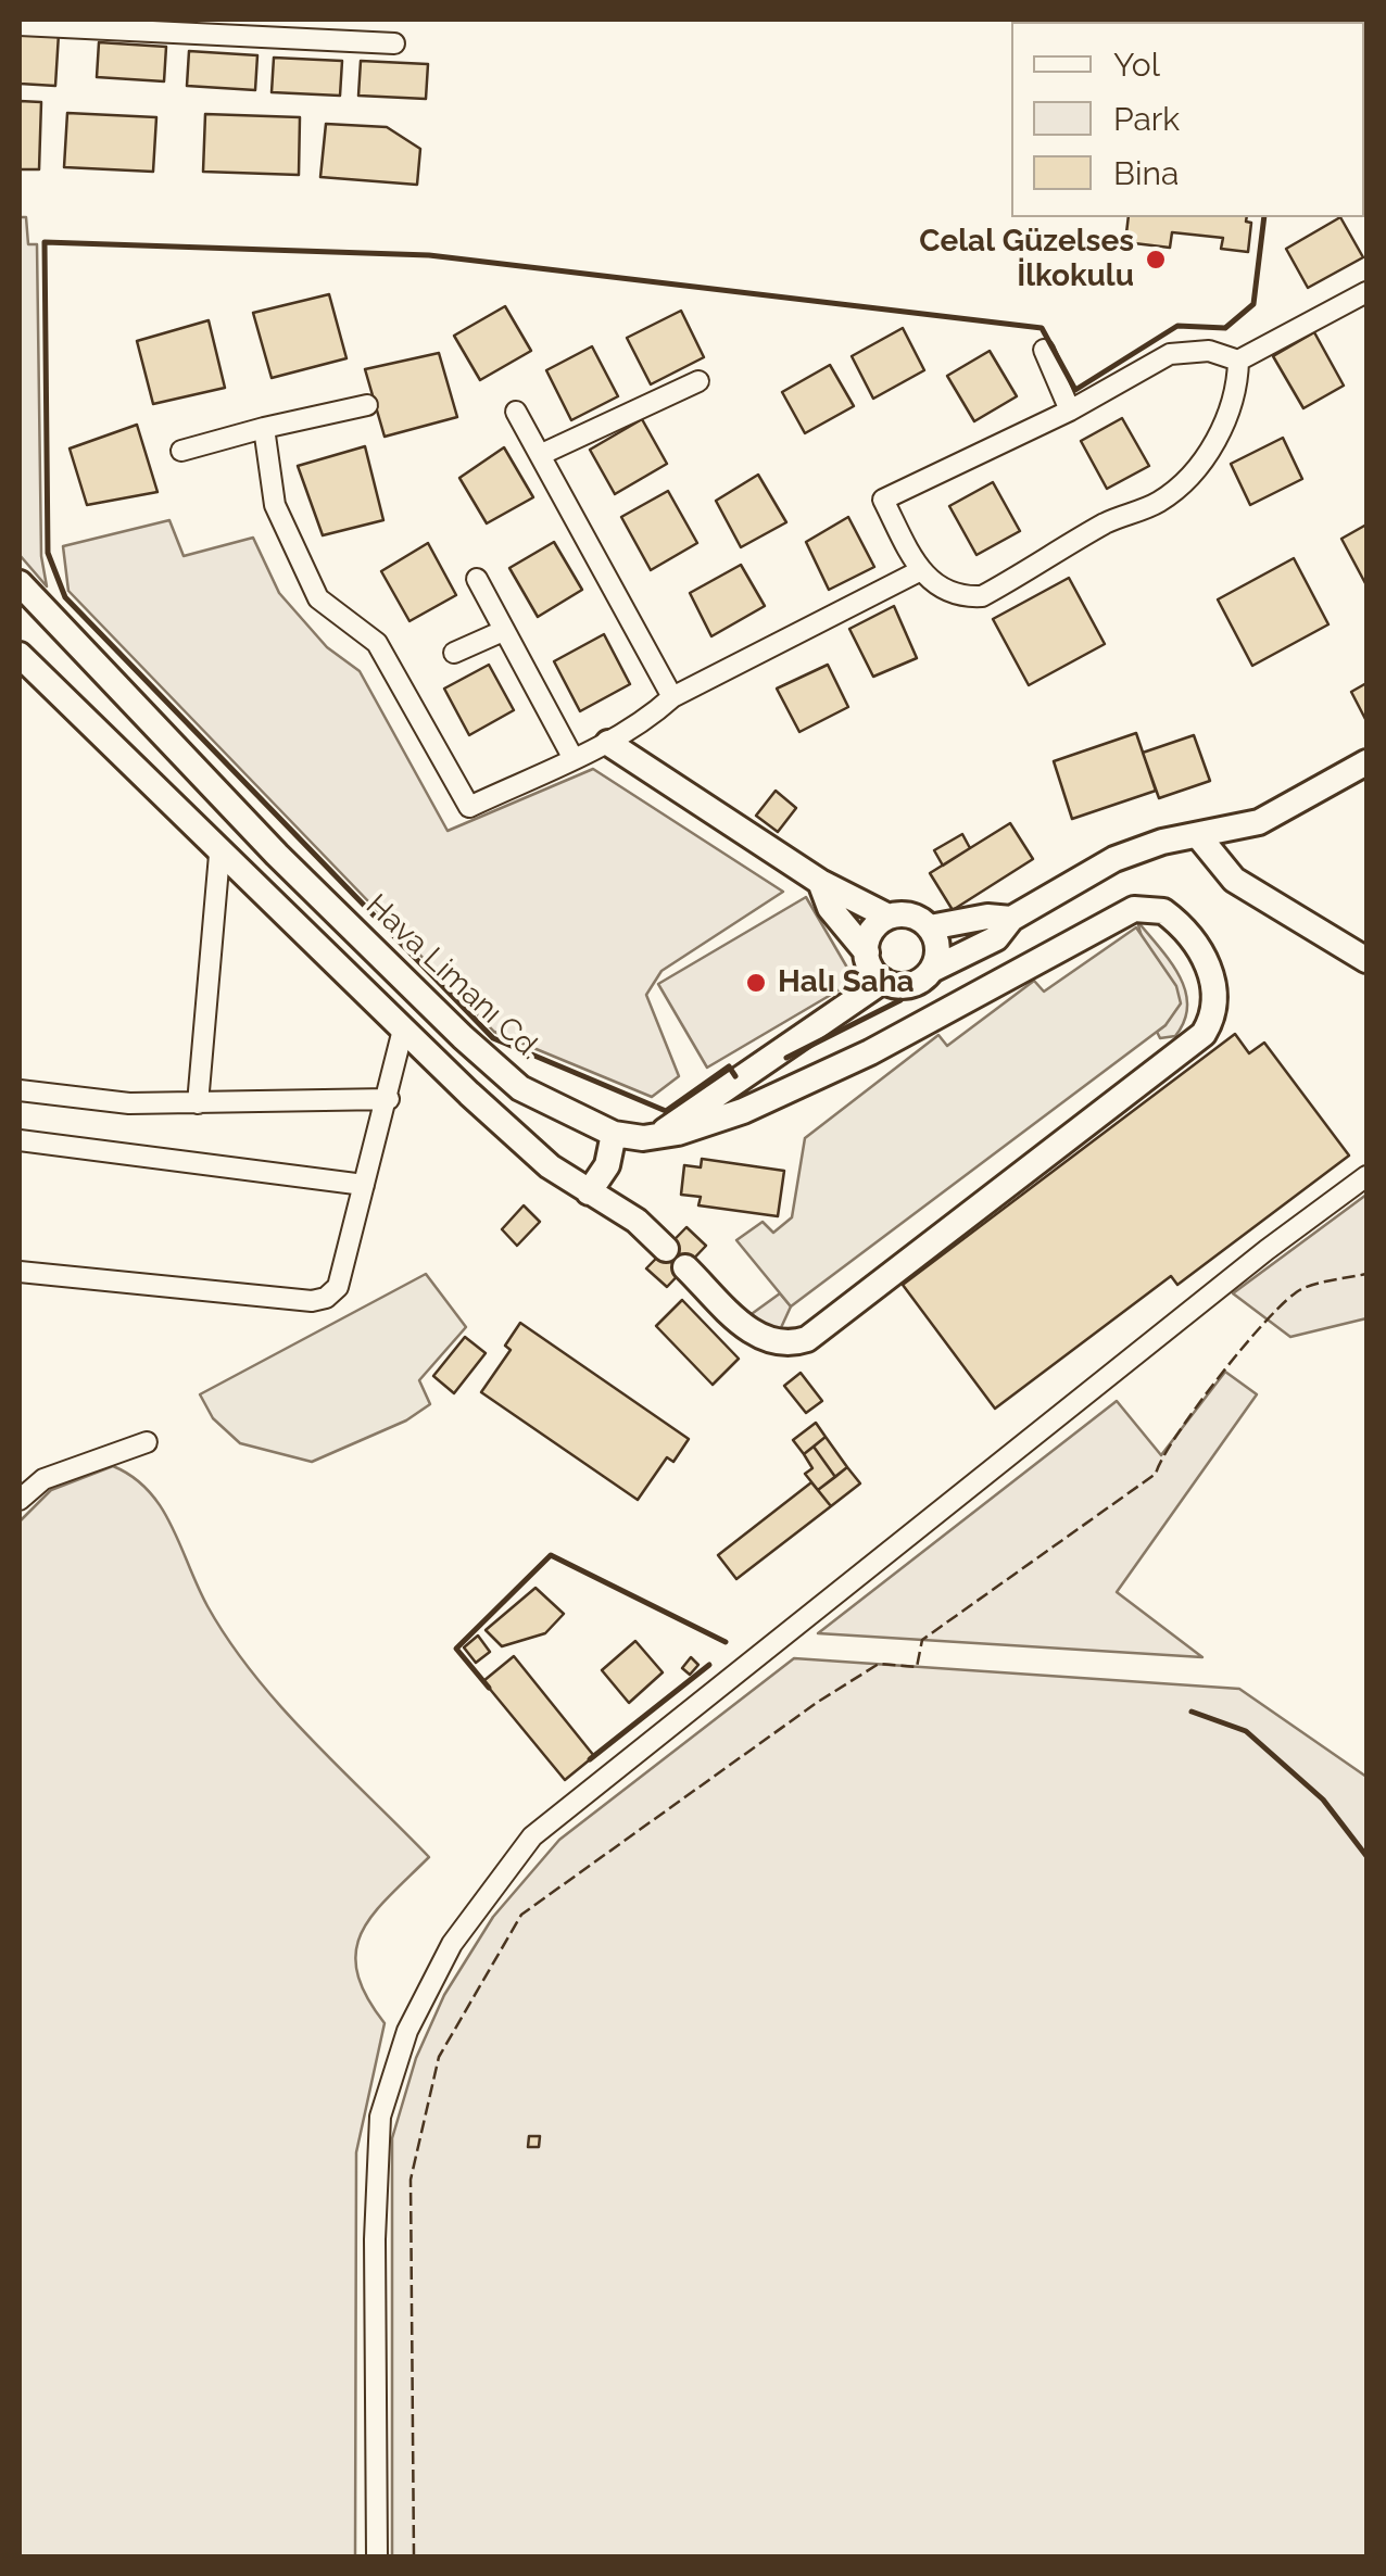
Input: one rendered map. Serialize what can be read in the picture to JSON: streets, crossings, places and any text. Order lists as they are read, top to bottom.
{
  "streets": {
    "street": ["Hava Limanı Cd."]
  },
  "places": ["Celal Güzelses İlkokulu", "Halı Saha"],
  "legend": ["Yol", "Park", "Bina"]
}
